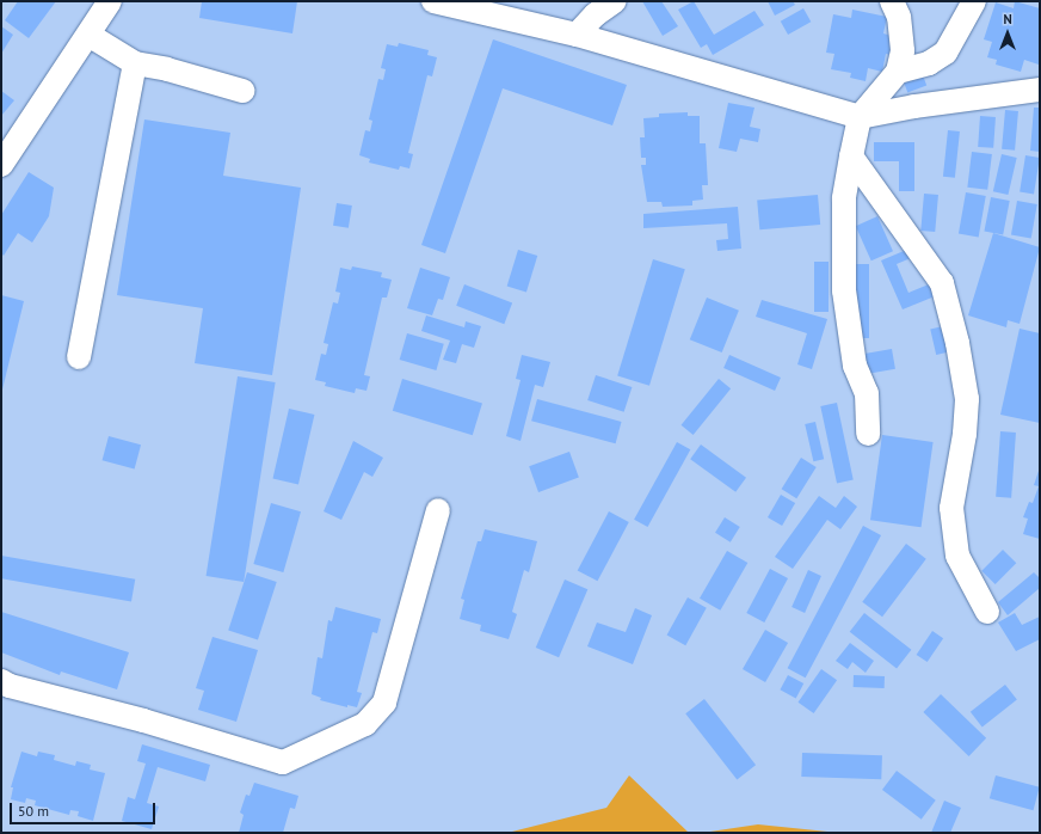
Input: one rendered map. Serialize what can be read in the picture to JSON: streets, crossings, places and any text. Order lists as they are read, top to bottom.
{
  "scale_bar": "50 m",
  "north": "top"
}
